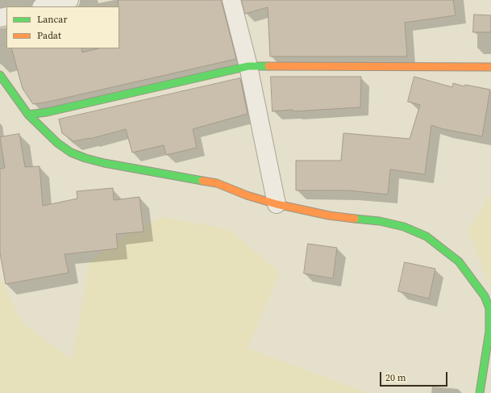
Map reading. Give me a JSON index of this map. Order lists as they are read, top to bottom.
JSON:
{
  "legend": ["Lancar", "Padat"],
  "scale_bar": "20 m"
}
